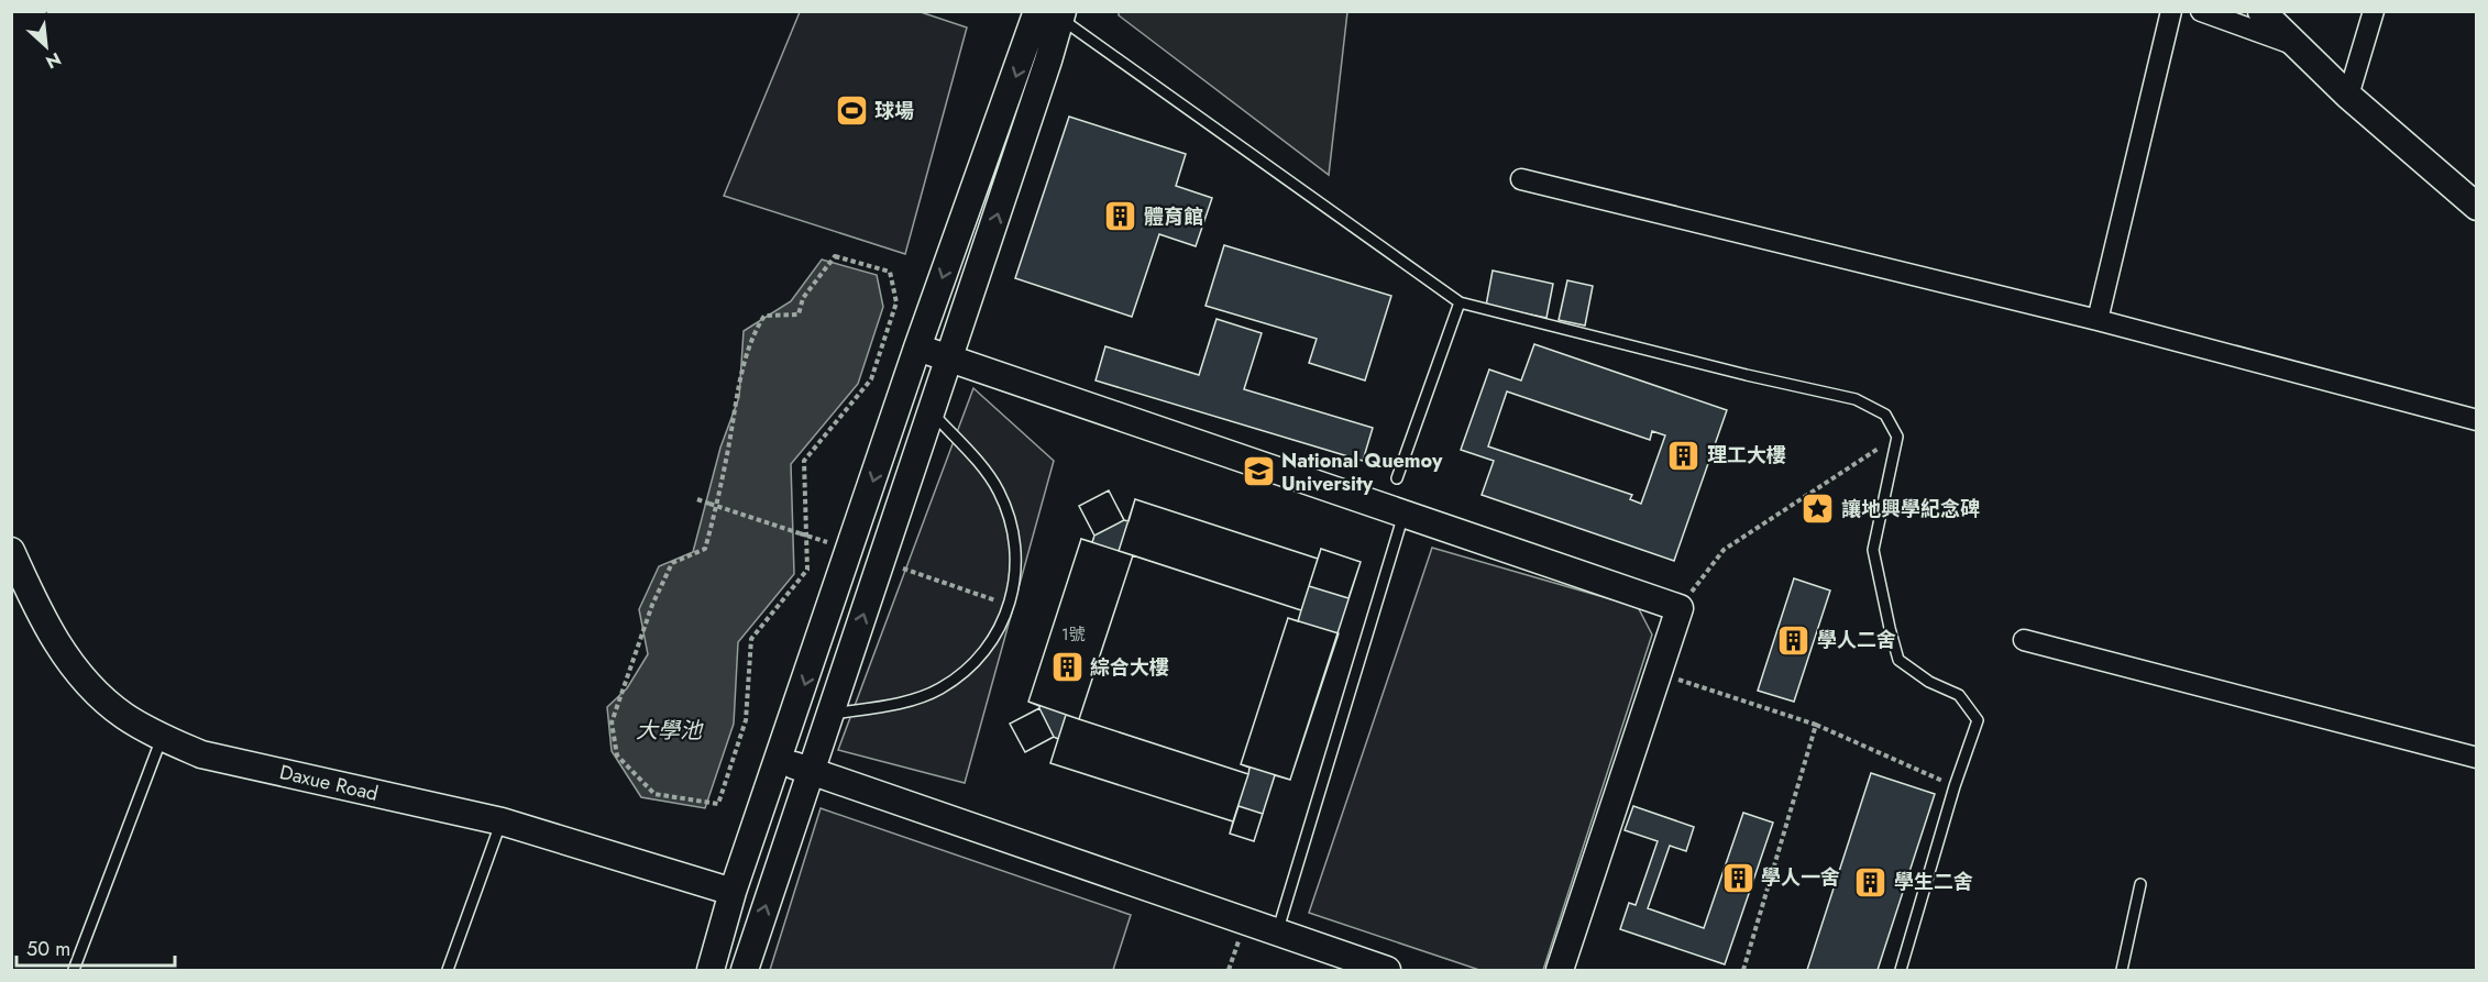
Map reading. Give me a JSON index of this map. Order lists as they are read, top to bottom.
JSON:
{
  "streets": {
    "street": ["Daxue Road"]
  },
  "water": ["大學池"],
  "places": {
    "sports": ["球場"],
    "building": [
      "體育館",
      "理工大樓",
      "學人二舍",
      "綜合大樓",
      "學人一舍",
      "學生二舍"
    ],
    "school or university": ["National Quemoy University"],
    "place": ["讓地興學紀念碑"]
  },
  "house_numbers": ["1號"],
  "scale_bar": "50 m",
  "north": "bottom right"
}
